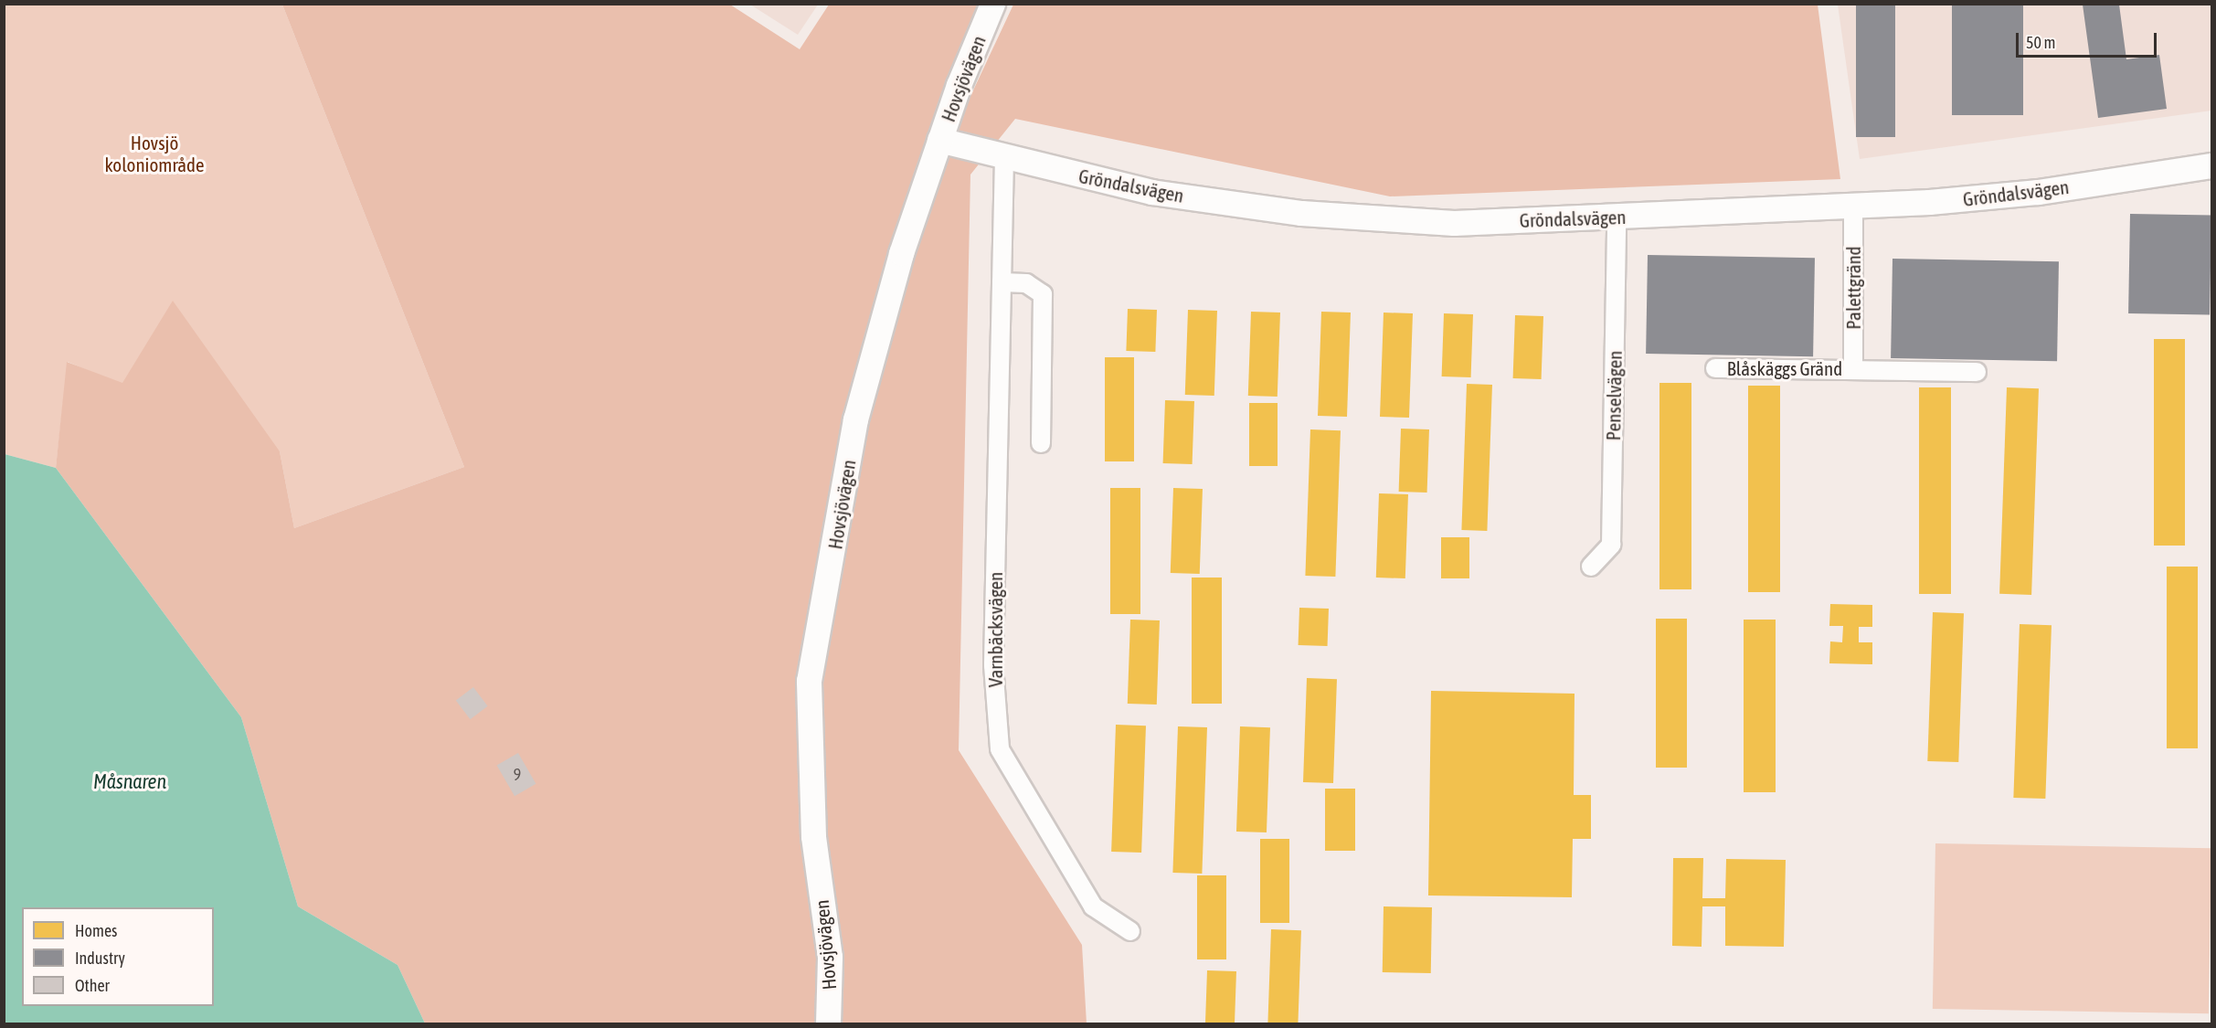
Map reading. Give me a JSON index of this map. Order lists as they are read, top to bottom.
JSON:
{
  "streets": {
    "street": [
      "Hovsjövägen",
      "Gröndalsvägen",
      "Palettgränd",
      "Blåskäggs Gränd",
      "Penselvägen",
      "Varnbäcksvägen"
    ]
  },
  "crossings": [
    ["Hovsjövägen", "Gröndalsvägen"],
    ["Gröndalsvägen", "Palettgränd"],
    ["Gröndalsvägen", "Penselvägen"],
    ["Gröndalsvägen", "Varnbäcksvägen"],
    ["Palettgränd", "Blåskäggs Gränd"]
  ],
  "water": ["Måsnaren"],
  "parks": ["Hovsjö koloniområde"],
  "house_numbers": ["9"],
  "legend": ["Homes", "Industry", "Other"],
  "scale_bar": "50 m"
}
